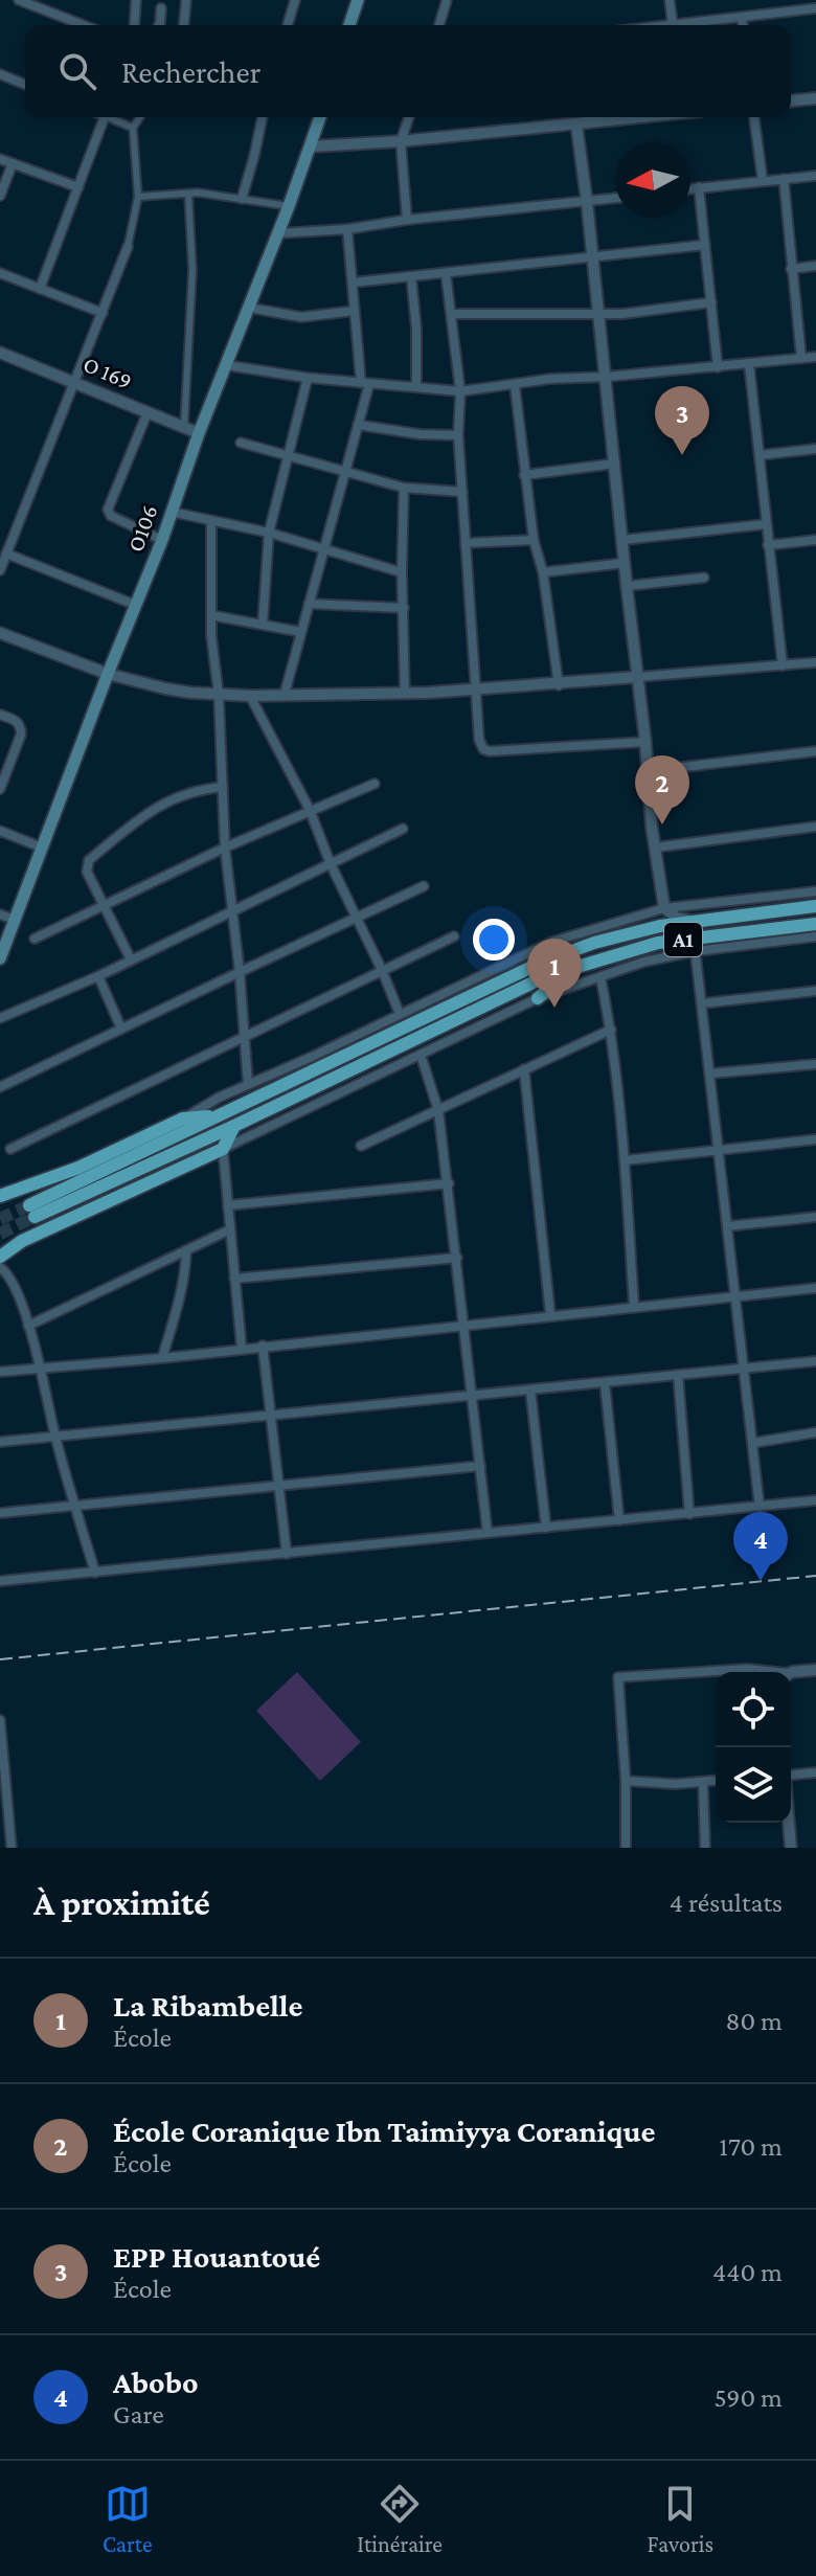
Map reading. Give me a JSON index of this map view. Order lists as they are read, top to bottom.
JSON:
{
  "streets": {
    "main road": ["O106", "A1"],
    "street": ["O 169"]
  },
  "crossings": [
    ["O 169", "O106"]
  ],
  "north": "left",
  "page": {
    "search": "Rechercher",
    "pins": [
      "3",
      "2",
      "1",
      "4"
    ],
    "heading": ["À proximité", "4 résultats"],
    "list": [
      {
        "mark": "1",
        "name": "La Ribambelle",
        "note": "École",
        "value": "80 m"
      },
      {
        "mark": "2",
        "name": "École Coranique Ibn Taimiyya Coranique",
        "note": "École",
        "value": "170 m"
      },
      {
        "mark": "3",
        "name": "EPP Houantoué",
        "note": "École",
        "value": "440 m"
      },
      {
        "mark": "4",
        "name": "Abobo",
        "note": "Gare",
        "value": "590 m"
      }
    ],
    "nav": ["Carte", "Itinéraire", "Favoris"]
  }
}
